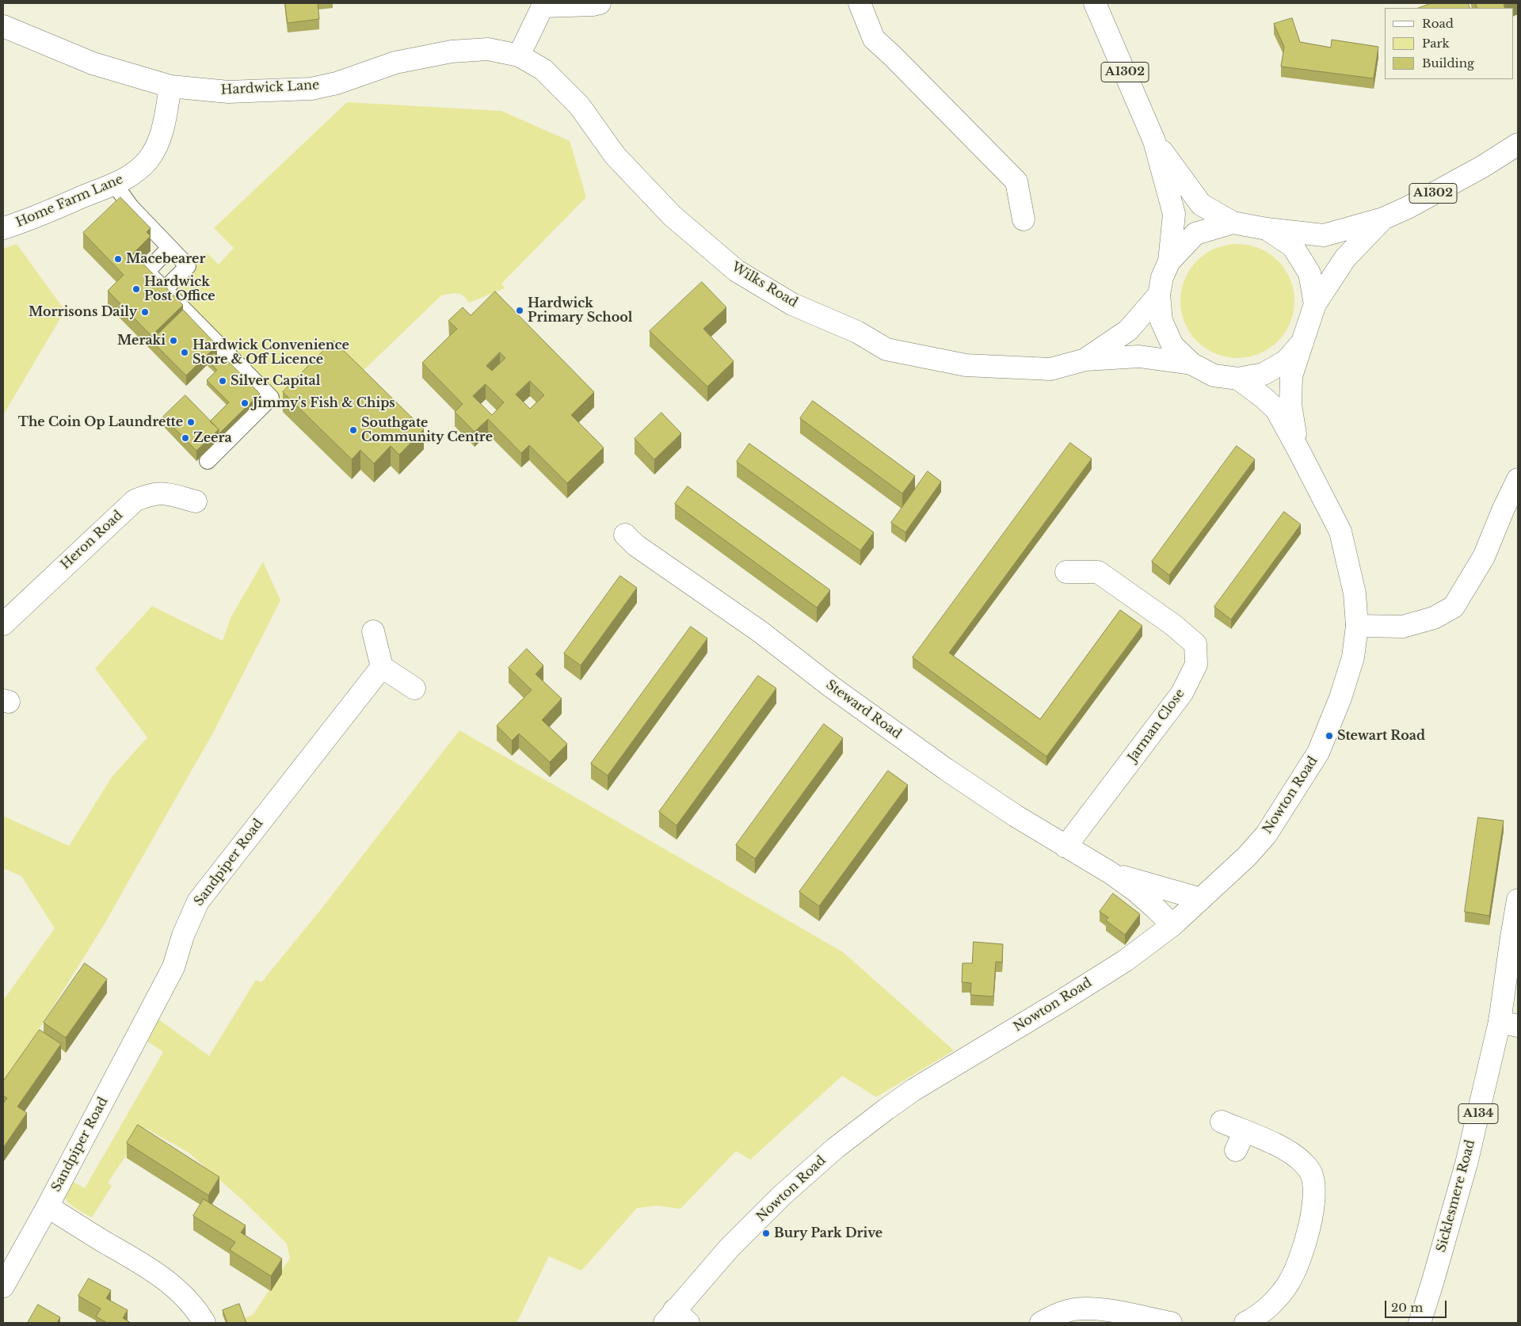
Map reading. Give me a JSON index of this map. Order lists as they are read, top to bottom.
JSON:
{
  "streets": {
    "main road": [
      "A1302",
      "Hardwick Lane",
      "Home Farm Lane",
      "Wilks Road",
      "Heron Road",
      "Steward Road",
      "Jarman Close",
      "Nowton Road",
      "Sandpiper Road",
      "A134",
      "Sicklesmere Road"
    ]
  },
  "crossings": [
    ["A1302", "Nowton Road"],
    ["Hardwick Lane", "Home Farm Lane"],
    ["Hardwick Lane", "Wilks Road"],
    ["Steward Road", "Jarman Close"],
    ["Steward Road", "Nowton Road"]
  ],
  "places": [
    "Macebearer",
    "Hardwick Post Office",
    "Hardwick Primary School",
    "Morrisons Daily",
    "Meraki",
    "Hardwick Convenience Store & Off Licence",
    "Silver Capital",
    "Jimmy's Fish & Chips",
    "The Coin Op Laundrette",
    "Southgate Community Centre",
    "Zeera",
    "Stewart Road",
    "Bury Park Drive"
  ],
  "legend": ["Road", "Park", "Building"],
  "scale_bar": "20 m"
}
